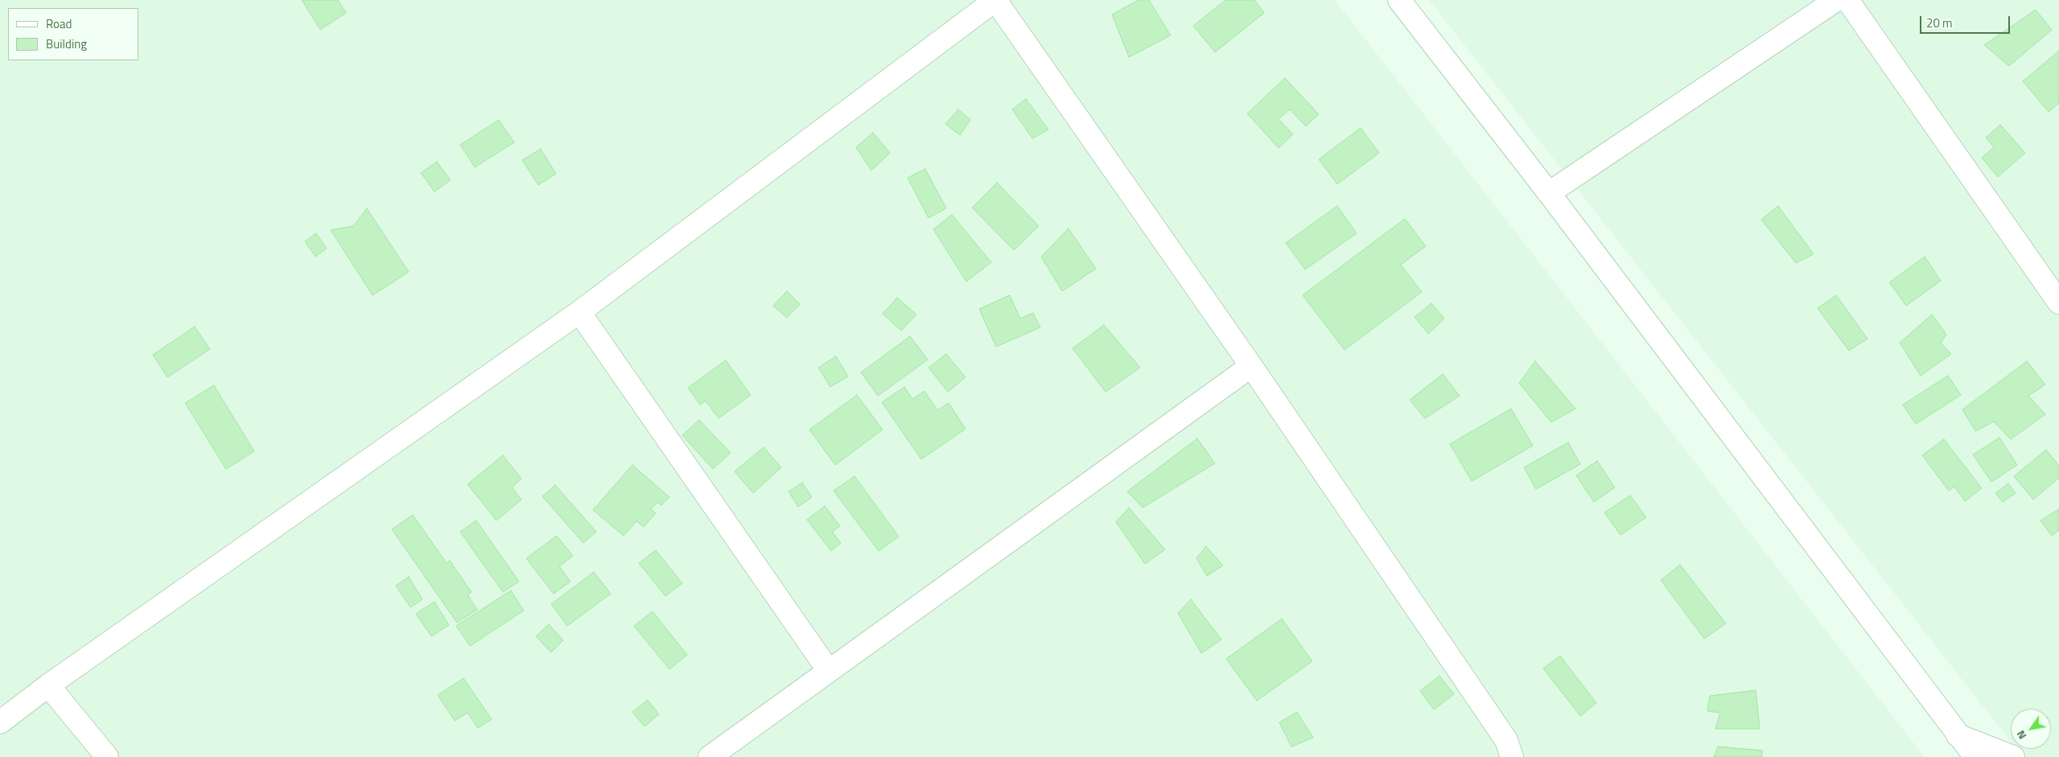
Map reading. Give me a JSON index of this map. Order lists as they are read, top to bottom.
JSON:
{
  "legend": ["Road", "Building"],
  "scale_bar": "20 m",
  "north": "bottom left"
}
